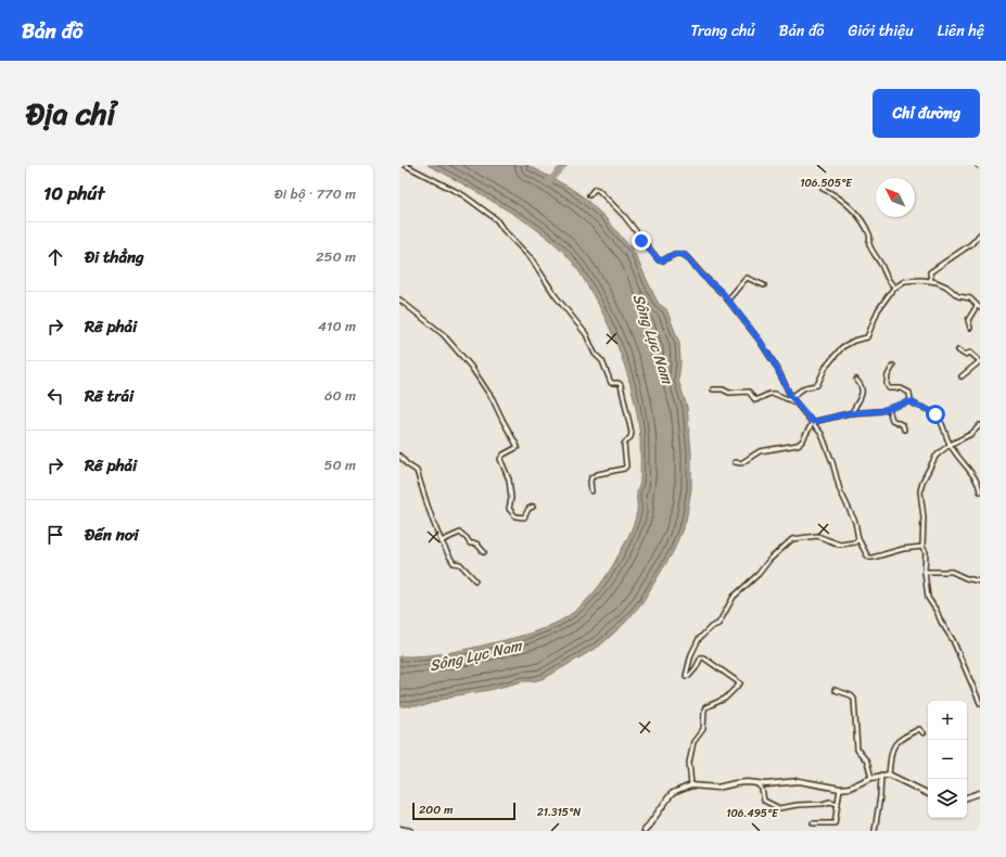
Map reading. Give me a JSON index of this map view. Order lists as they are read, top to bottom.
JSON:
{
  "water": ["Sông Lục Nam"],
  "scale_bar": "200 m",
  "north": "top left",
  "page": {
    "header": "Bản đồ",
    "nav": [
      "Trang chủ",
      "Bản đồ",
      "Giới thiệu",
      "Liên hệ"
    ],
    "title": "Địa chỉ",
    "buttons": "Chỉ đường",
    "heading": ["10 phút", "Đi bộ · 770 m"],
    "list": [
      ["Đi thẳng", "250 m"],
      ["Rẽ phải", "410 m"],
      ["Rẽ trái", "60 m"],
      ["Rẽ phải", "50 m"],
      "Đến nơi"
    ],
    "map_buttons": ["+", "−"],
    "scale": "200 m"
  },
  "coordinates": ["106.505°E", "21.315°N", "106.495°E"]
}
